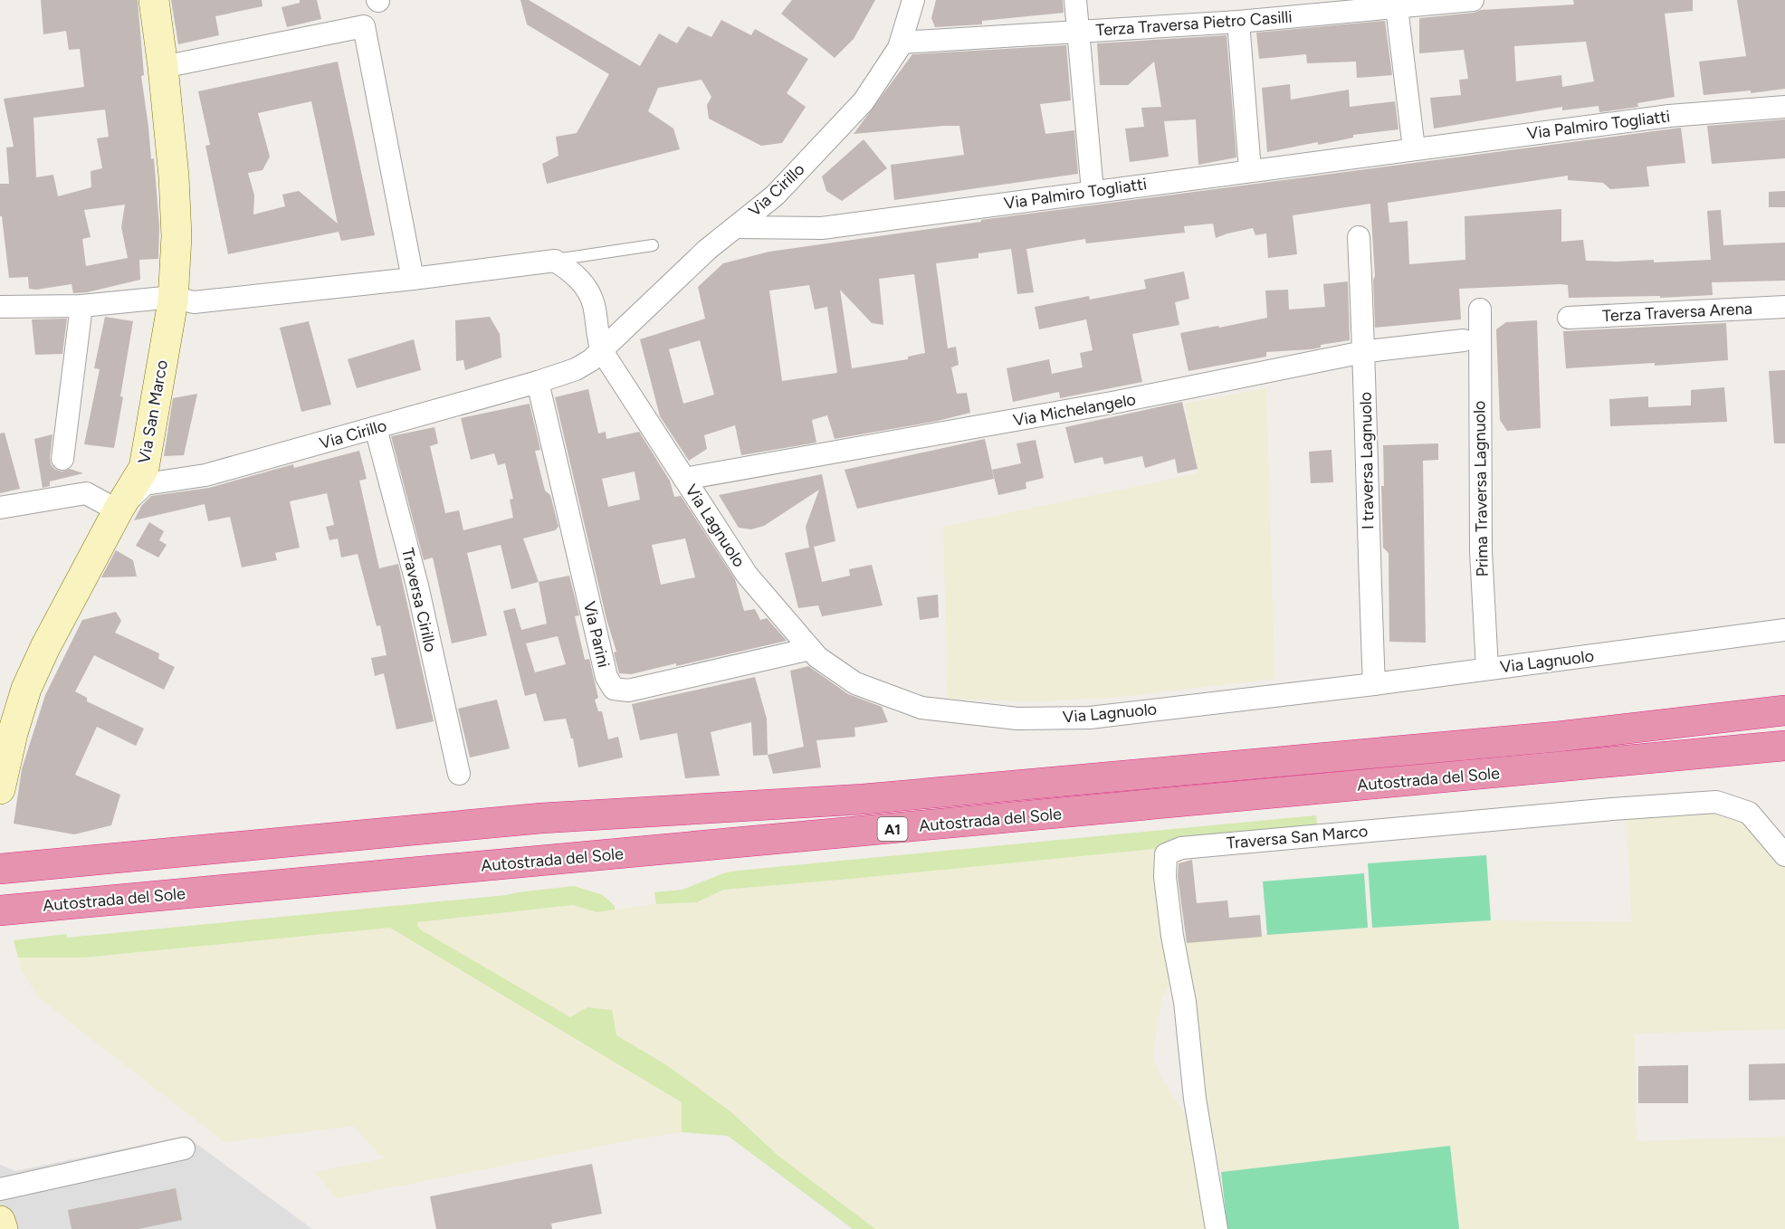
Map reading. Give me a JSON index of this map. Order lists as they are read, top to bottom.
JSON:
{
  "streets": {
    "highway": ["Autostrada del Sole", "A1"],
    "main road": ["Via San Marco"],
    "street": [
      "Terza Traversa Pietro Casilli",
      "Via Palmiro Togliatti",
      "Via Cirillo",
      "Terza Traversa Arena",
      "Via Michelangelo",
      "I traversa Lagnuolo",
      "Prima Traversa Lagnuolo",
      "Via Lagnuolo",
      "Traversa Cirillo",
      "Via Parini",
      "Traversa San Marco"
    ]
  },
  "crossings": [
    ["Terza Traversa Pietro Casilli", "Via Palmiro Togliatti"],
    ["Terza Traversa Pietro Casilli", "Via Cirillo"],
    ["Via Palmiro Togliatti", "Via Cirillo"],
    ["Via Cirillo", "Via San Marco"],
    ["Via Cirillo", "Via Lagnuolo"],
    ["Via Cirillo", "Traversa Cirillo"],
    ["Via Cirillo", "Via Parini"],
    ["Via Michelangelo", "I traversa Lagnuolo"],
    ["Via Michelangelo", "Via Lagnuolo"],
    ["I traversa Lagnuolo", "Via Lagnuolo"],
    ["Prima Traversa Lagnuolo", "Via Lagnuolo"],
    ["Via Lagnuolo", "Via Parini"]
  ]
}
